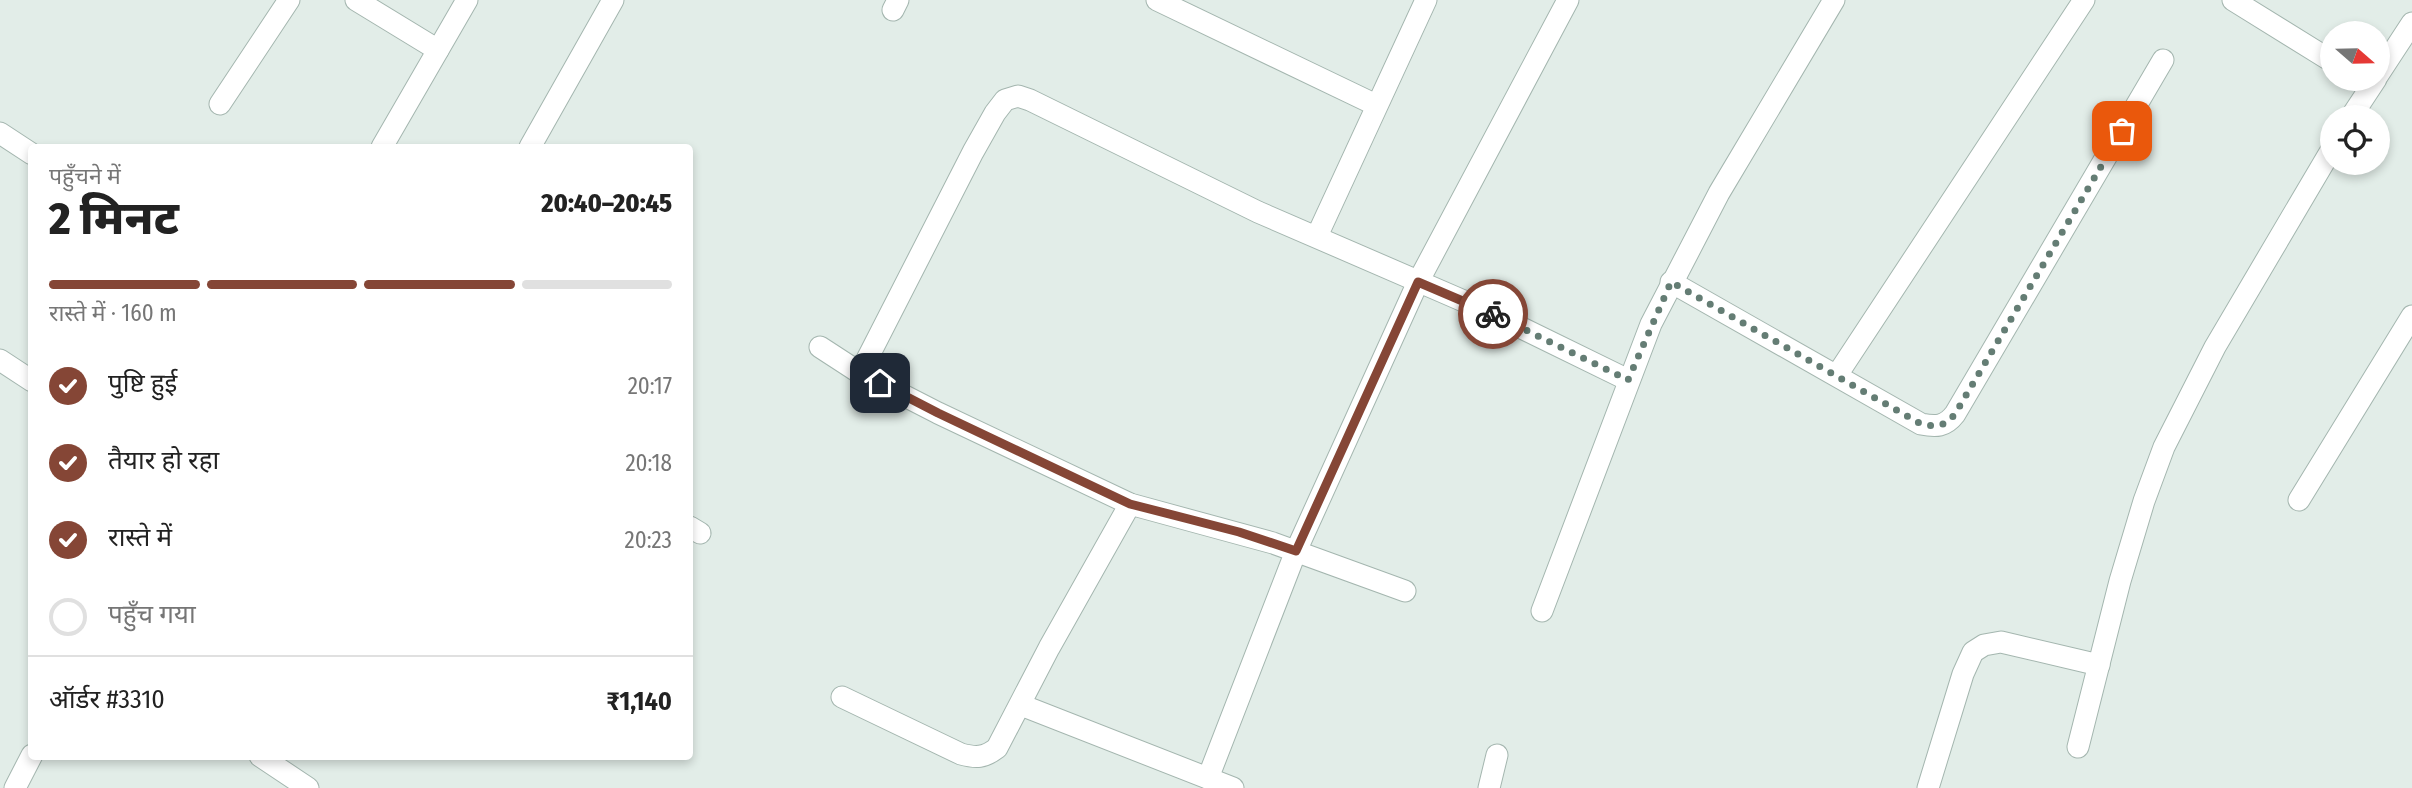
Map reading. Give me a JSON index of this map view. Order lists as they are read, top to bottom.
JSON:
{
  "north": "right",
  "page": {
    "heading": ["2 मिनट", "पहुँचने में", "20:40–20:45"],
    "panel": ["ऑर्डर #3310", "₹1,140"],
    "bar": "रास्ते में · 160 m",
    "list": [
      ["पुष्टि हुई", "20:17"],
      ["तैयार हो रहा", "20:18"],
      ["रास्ते में", "20:23"],
      "पहुँच गया"
    ]
  }
}
